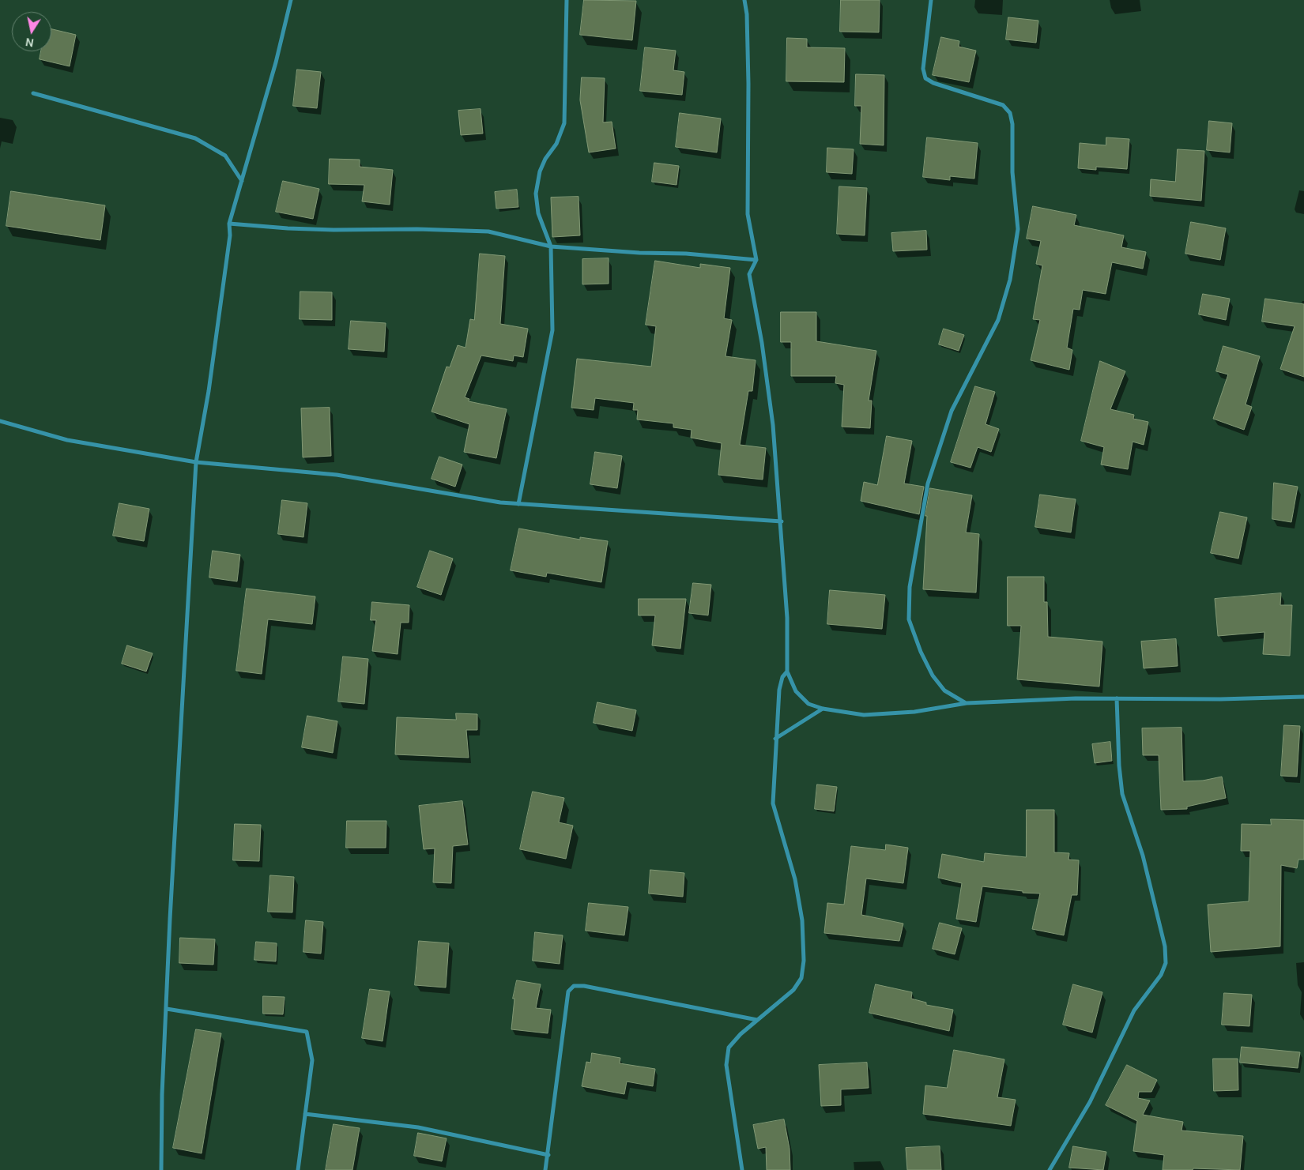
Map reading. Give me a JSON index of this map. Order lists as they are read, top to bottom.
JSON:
{
  "north": "bottom"
}
